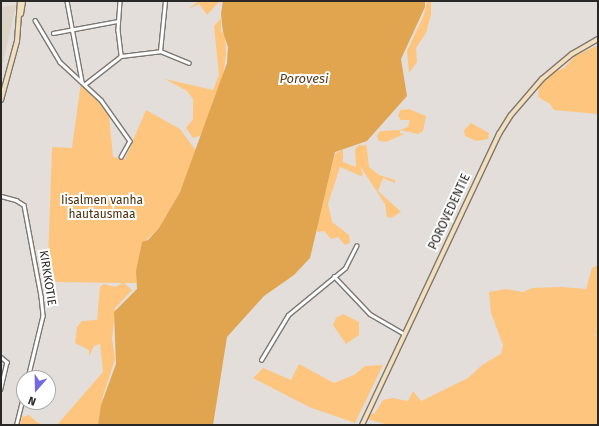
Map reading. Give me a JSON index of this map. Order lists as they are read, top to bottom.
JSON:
{
  "streets": {
    "street": ["POROVEDENTIE", "KIRKKOTIE"]
  },
  "water": ["Porovesi"],
  "parks": ["Iisalmen vanha hautausmaa"],
  "north": "bottom"
}
